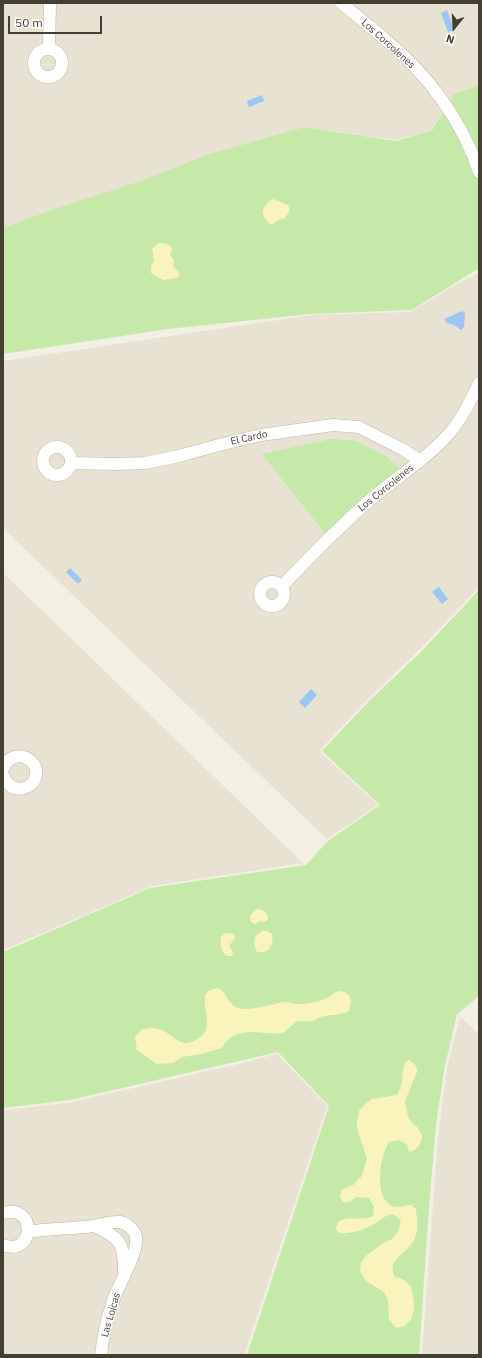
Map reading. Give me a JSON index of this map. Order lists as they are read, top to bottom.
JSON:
{
  "streets": {
    "street": ["Los Corcolenes", "El Cardo", "Las Loicas"]
  },
  "crossings": [
    ["Los Corcolenes", "El Cardo"]
  ],
  "scale_bar": "50 m",
  "north": "bottom"
}
